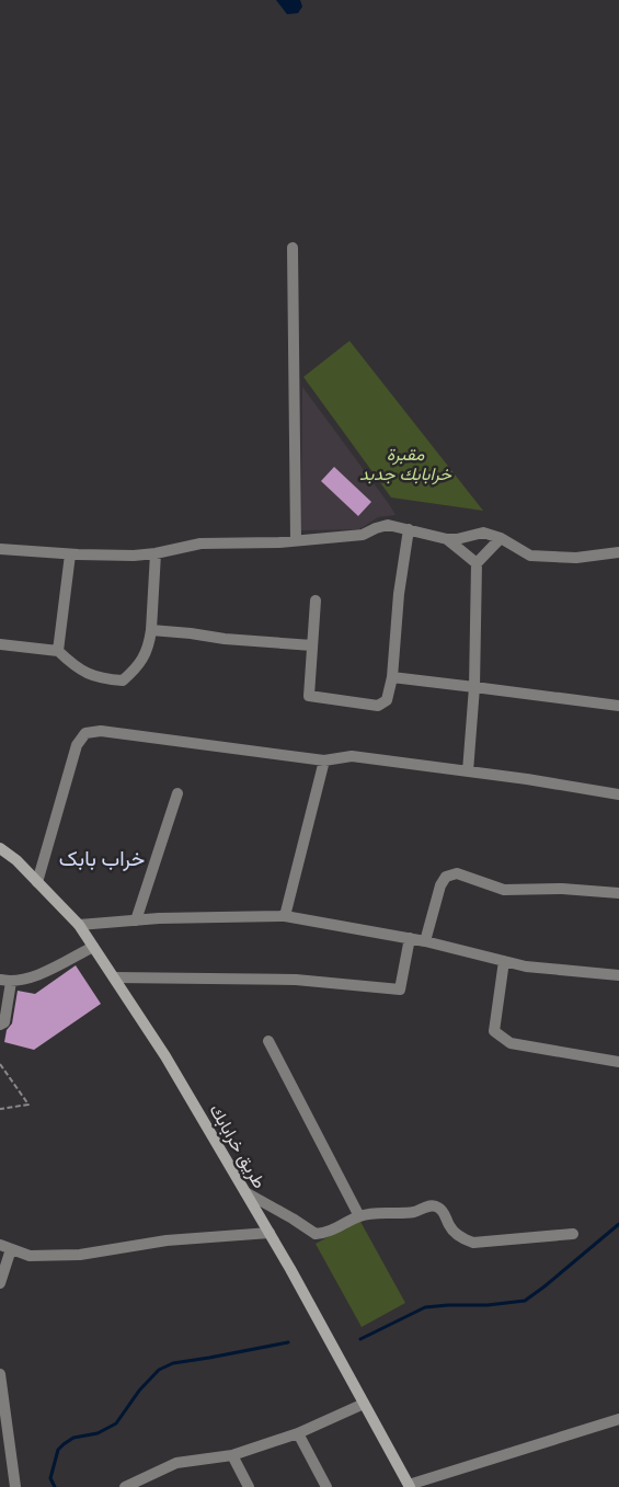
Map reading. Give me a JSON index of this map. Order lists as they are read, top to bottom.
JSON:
{
  "streets": {
    "main road": ["طريق خرابابك"]
  },
  "districts": ["خراب بابک"],
  "parks": ["مقبرة خرابابك جدبد"]
}
